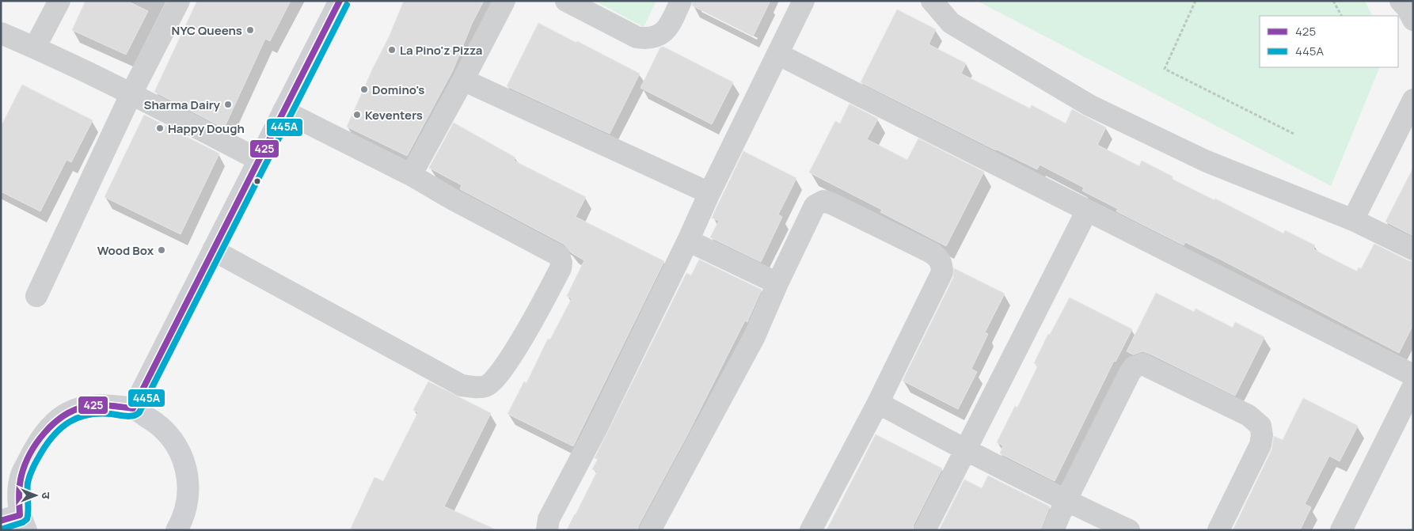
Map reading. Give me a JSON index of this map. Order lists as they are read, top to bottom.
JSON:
{
  "places": [
    "NYC Queens",
    "La Pino'z Pizza",
    "Domino's",
    "Sharma Dairy",
    "Keventers",
    "Happy Dough",
    "Wood Box"
  ],
  "lines": ["transit line 425", "transit line 445A"],
  "legend": ["425", "445A"],
  "north": "right"
}
